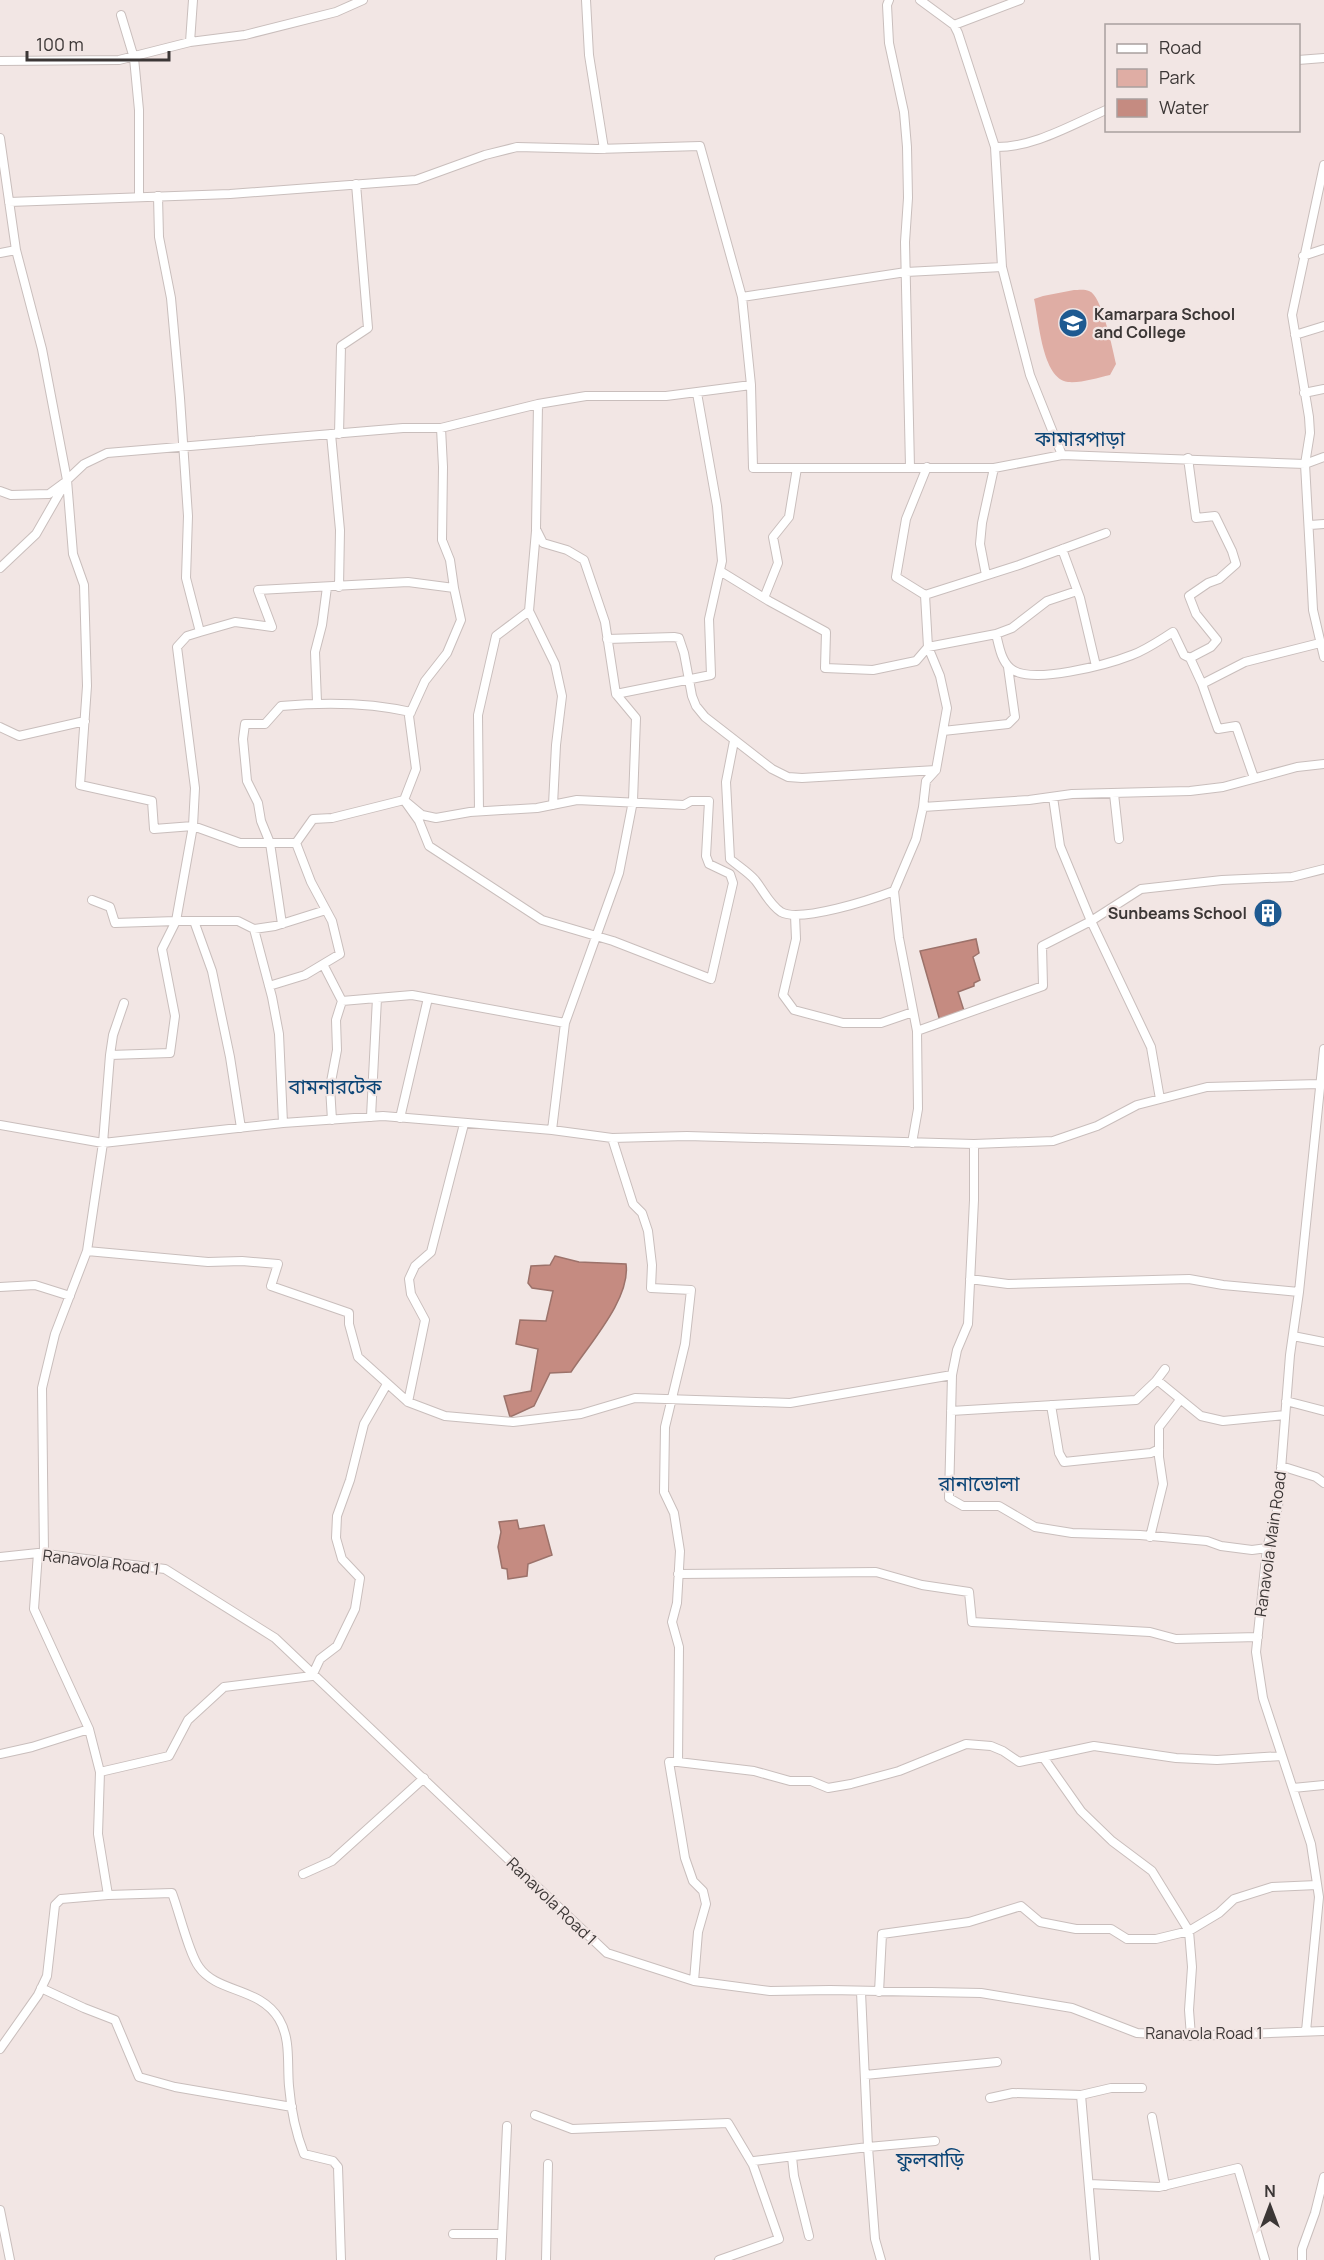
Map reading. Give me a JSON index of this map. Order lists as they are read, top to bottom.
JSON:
{
  "streets": {
    "street": ["Ranavola Main Road", "Ranavola Road 1"]
  },
  "crossings": [
    ["Ranavola Main Road", "Ranavola Road 1"]
  ],
  "districts": [
    "কামারপাড়া",
    "বামনারটেক",
    "রানাভোলা",
    "ফুলবাড়ি"
  ],
  "places": {
    "school or university": ["Kamarpara School and College"],
    "building": ["Sunbeams School"]
  },
  "legend": ["Road", "Park", "Water"],
  "scale_bar": "100 m",
  "north": "top"
}
